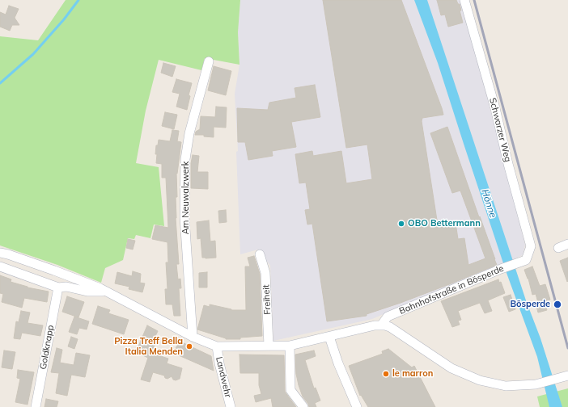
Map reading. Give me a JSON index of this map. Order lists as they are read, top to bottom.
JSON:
{
  "streets": {
    "street": [
      "Schwarzer Weg",
      "Am Neuwalzwerk",
      "Bahnhofstraße in Bösperde",
      "Freiheit",
      "Goldknapp",
      "Landwehr"
    ]
  },
  "crossings": [
    ["Schwarzer Weg", "Bahnhofstraße in Bösperde"]
  ],
  "water": ["Hönne"],
  "places": [
    "OBO Bettermann",
    "Bösperde",
    "Pizza Treff Bella Italia Menden",
    "le marron"
  ]
}
